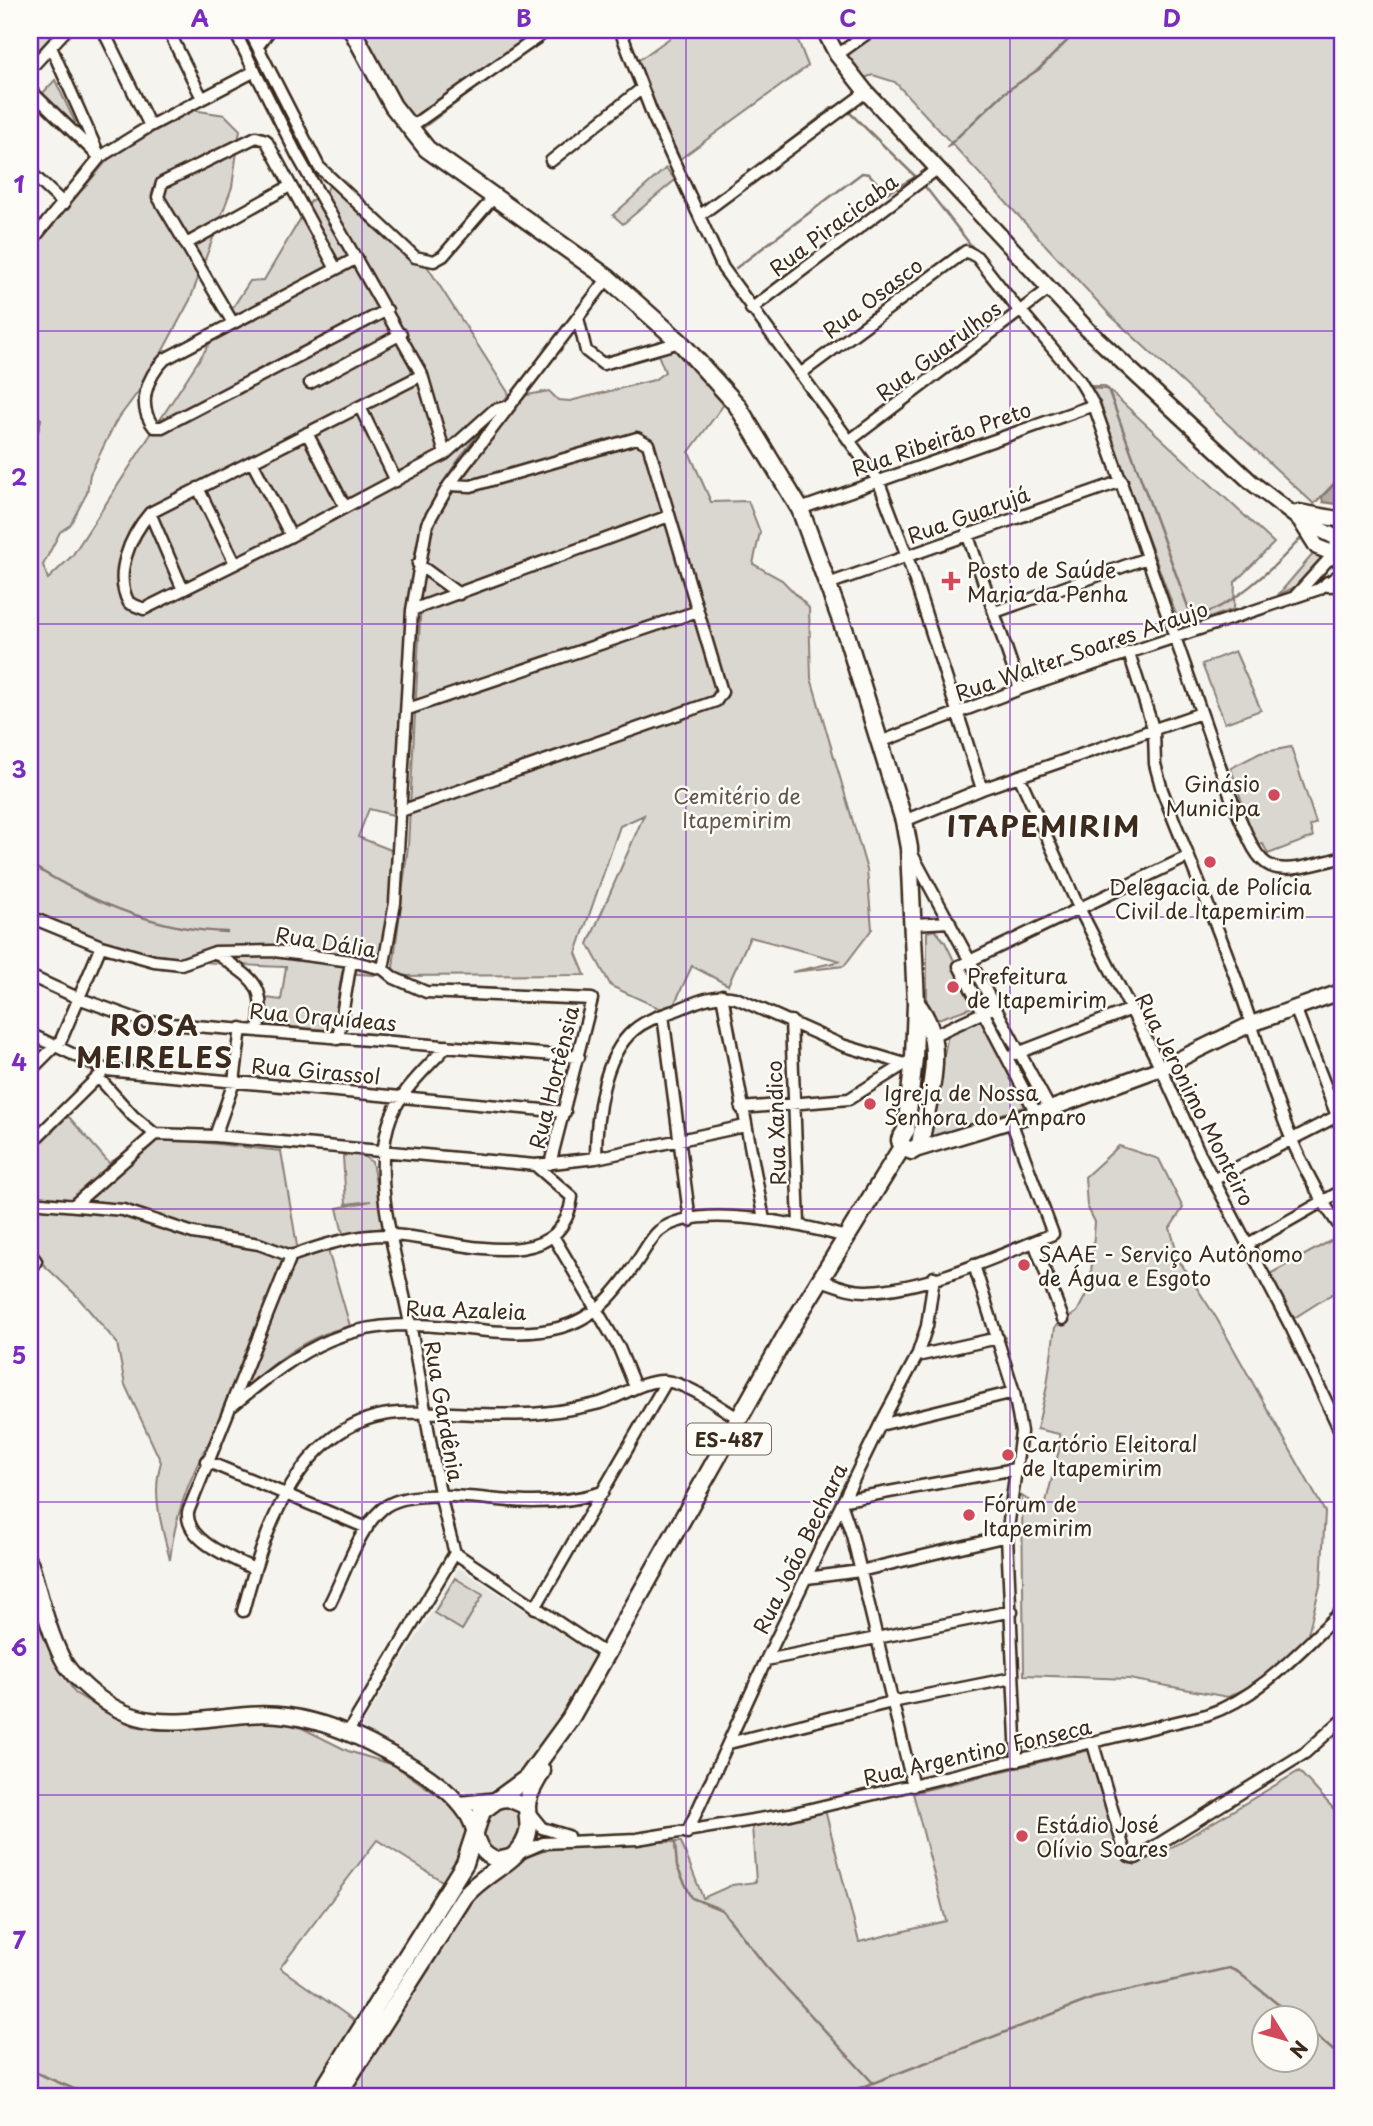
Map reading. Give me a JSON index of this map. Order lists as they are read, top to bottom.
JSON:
{
  "streets": {
    "main road": ["ES-487"],
    "street": [
      "Rua Piracicaba",
      "Rua Osasco",
      "Rua Guarulhos",
      "Rua Ribeirão Preto",
      "Rua Guarujá",
      "Rua Walter Soares Araujo",
      "Rua Dália",
      "Rua Orquídeas",
      "Rua Girassol",
      "Rua Hortênsia",
      "Rua Jeronimo Monteiro",
      "Rua Xandico",
      "Rua Azaleia",
      "Rua Gardênia",
      "Rua João Bechara",
      "Rua Argentino Fonseca"
    ]
  },
  "crossings": [
    ["Rua Osasco", "Rua Guarulhos"],
    ["Rua Dália", "Rua Hortênsia"],
    ["Rua Orquídeas", "Rua Hortênsia"],
    ["Rua Orquídeas", "Rua Gardênia"],
    ["Rua Girassol", "Rua Hortênsia"],
    ["Rua Girassol", "Rua Gardênia"],
    ["Rua Xandico", "Rua Azaleia"],
    ["Rua Azaleia", "Rua Gardênia"],
    ["Rua Azaleia", "ES-487"],
    ["Rua João Bechara", "Rua Argentino Fonseca"]
  ],
  "districts": ["ITAPEMIRIM", "ROSA MEIRELES"],
  "parks": ["Cemitério de Itapemirim"],
  "places": {
    "health": ["Posto de Saúde Maria da Penha"],
    "other": [
      "Ginásio Municipa",
      "Delegacia de Polícia Civil de Itapemirim",
      "Prefeitura de Itapemirim",
      "Igreja de Nossa Senhora do Amparo",
      "SAAE - Serviço Autônomo de Água e Esgoto",
      "Cartório Eleitoral de Itapemirim",
      "Fórum de Itapemirim",
      "Estádio José Olívio Soares"
    ]
  },
  "north": "bottom right",
  "grid": {
    "columns": [
      "A",
      "B",
      "C",
      "D"
    ],
    "rows": [
      "1",
      "2",
      "3",
      "4",
      "5",
      "6",
      "7"
    ]
  }
}
